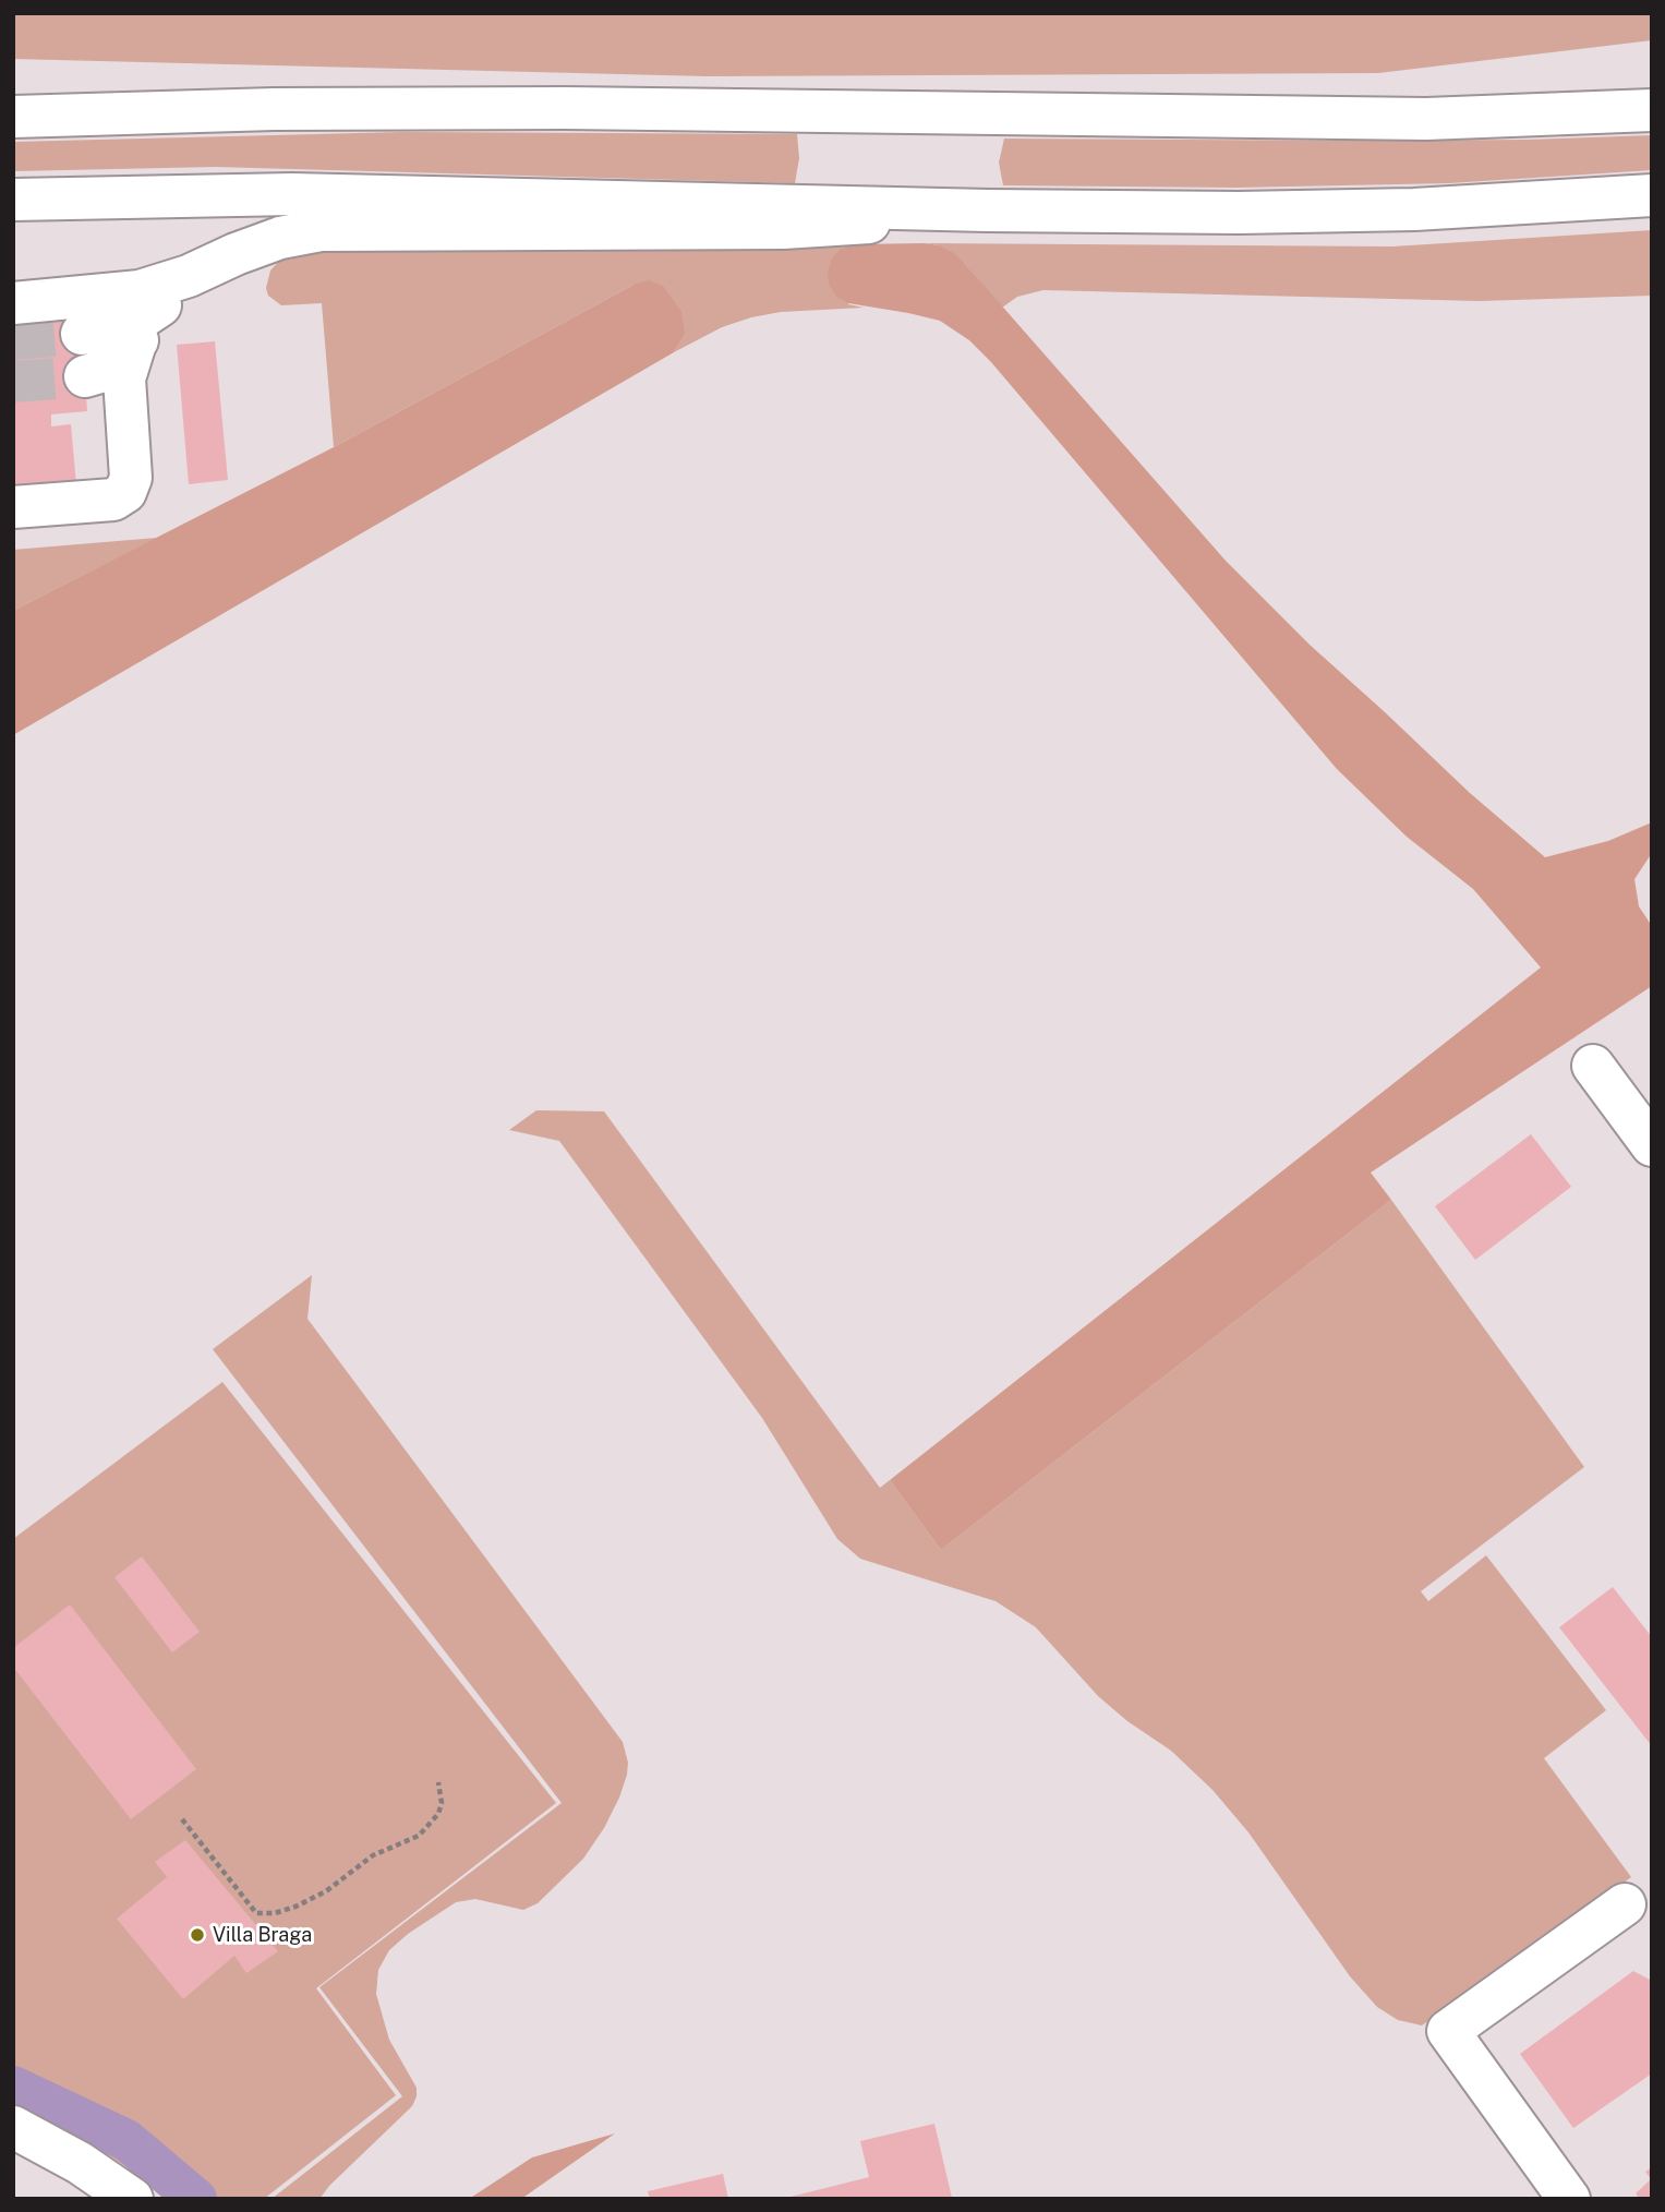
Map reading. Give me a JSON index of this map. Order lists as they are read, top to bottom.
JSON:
{
  "places": ["Villa Braga"]
}
